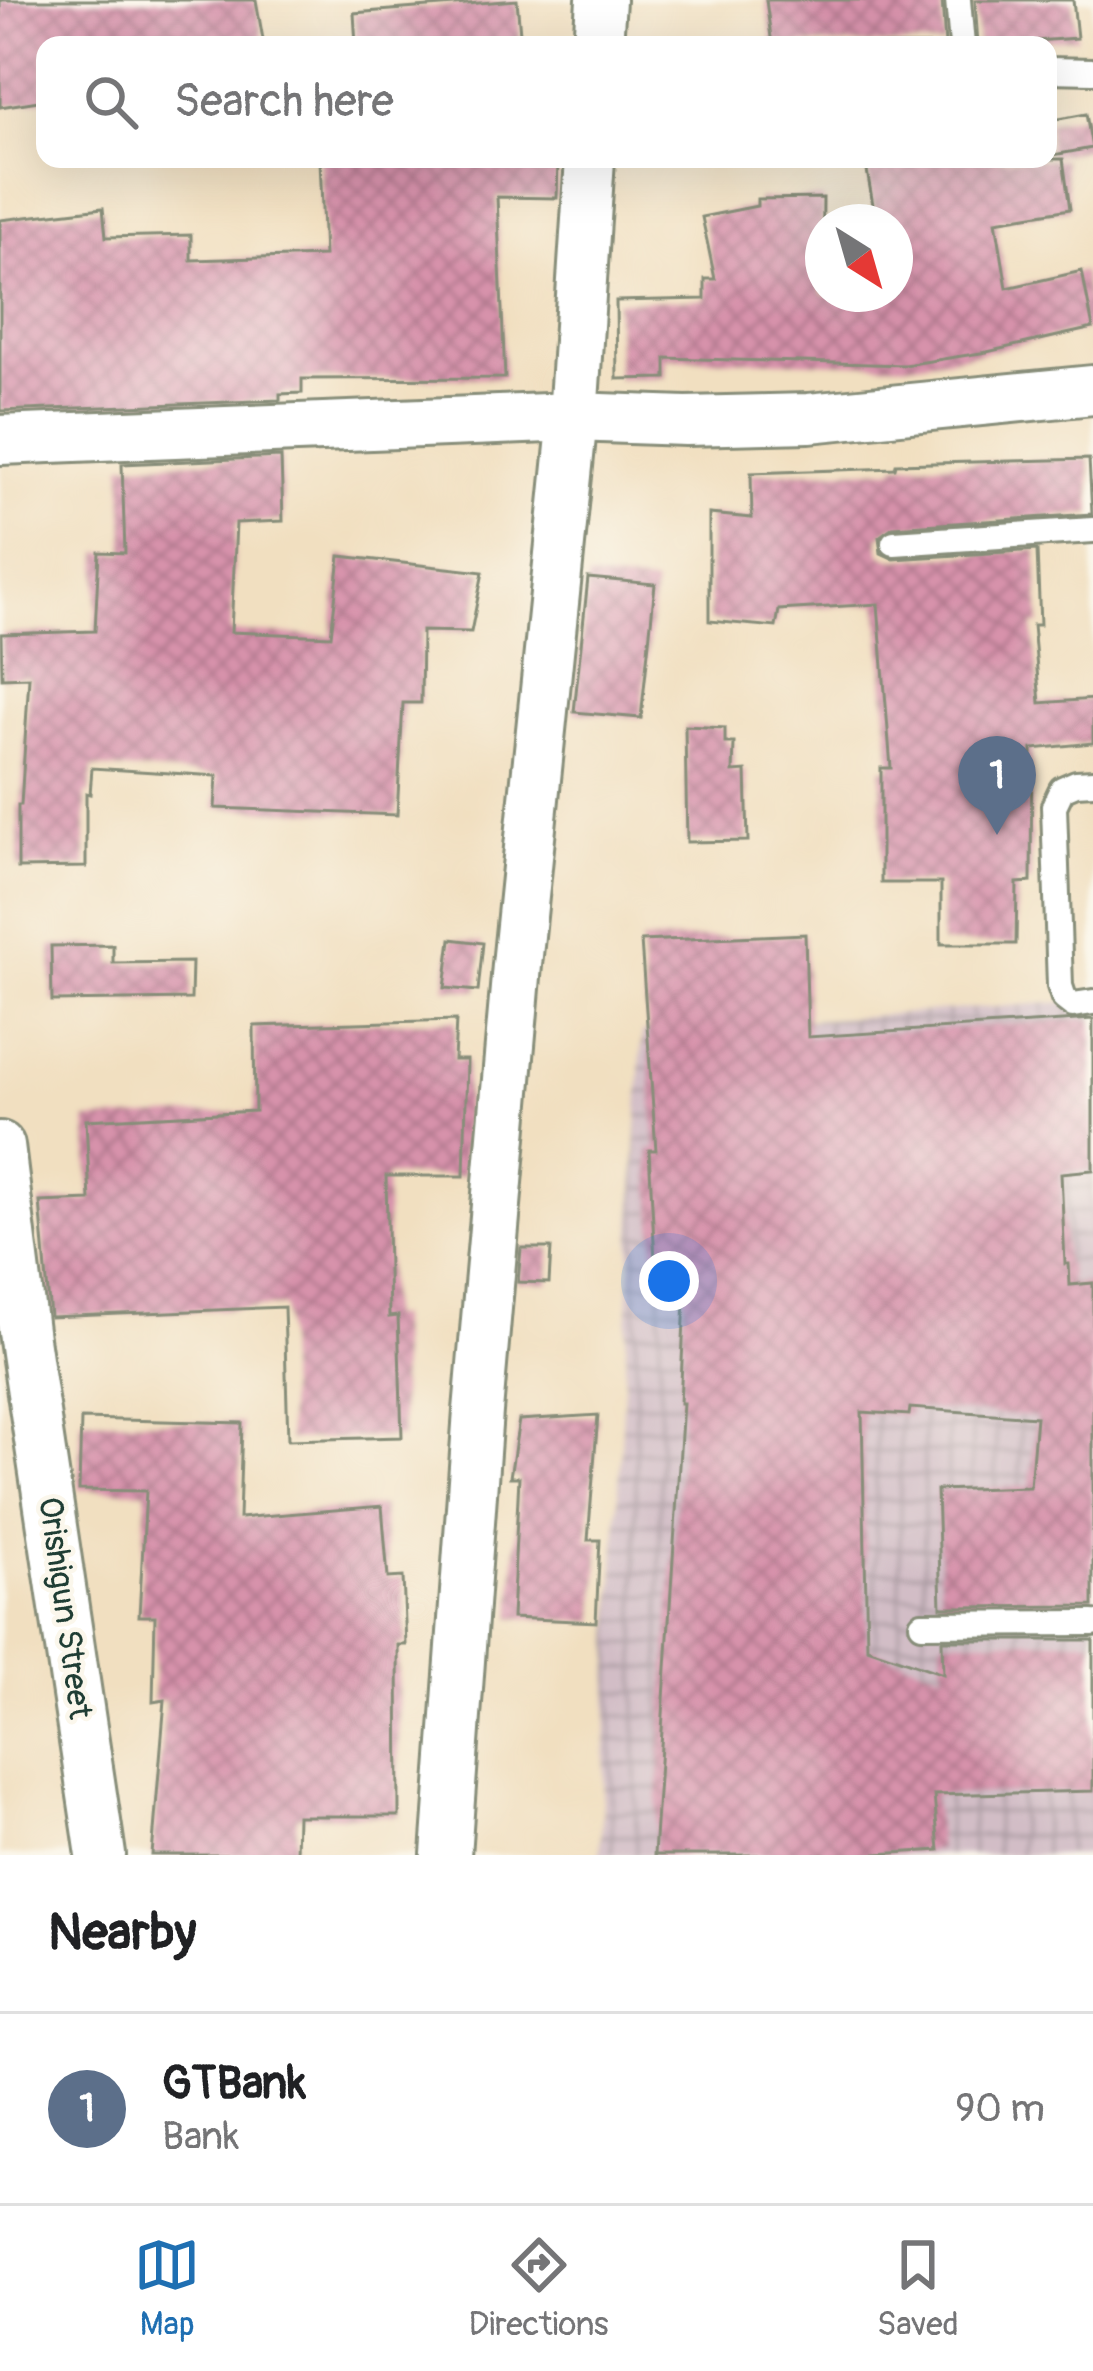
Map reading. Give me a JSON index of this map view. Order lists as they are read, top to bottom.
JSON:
{
  "streets": {
    "street": ["Orishigun Street"]
  },
  "north": "bottom right",
  "page": {
    "search": "Search here",
    "pins": "1",
    "heading": "Nearby",
    "list": [
      {
        "mark": "1",
        "name": "GTBank",
        "note": "Bank",
        "value": "90 m"
      }
    ],
    "nav": ["Map", "Directions", "Saved"]
  }
}
